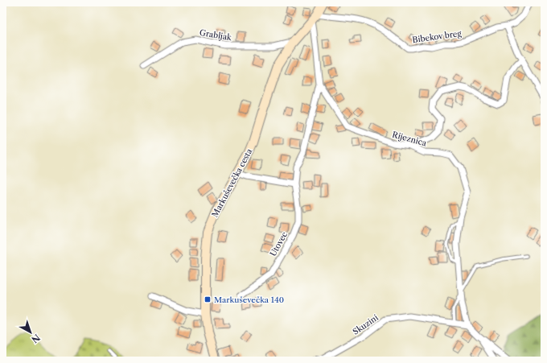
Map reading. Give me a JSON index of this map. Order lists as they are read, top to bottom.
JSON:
{
  "streets": {
    "main road": ["Markuševečka cesta"],
    "street": [
      "Grabljak",
      "Bibekov breg",
      "Rijeznica",
      "Utovec",
      "Skuzini"
    ]
  },
  "crossings": [
    ["Grabljak", "Markuševečka cesta"],
    ["Bibekov breg", "Rijeznica"],
    ["Bibekov breg", "Markuševečka cesta"],
    ["Rijeznica", "Markuševečka cesta"],
    ["Rijeznica", "Utovec"],
    ["Rijeznica", "Skuzini"]
  ],
  "places": {
    "transit": ["Markuševečka 140"]
  },
  "north": "bottom right"
}
